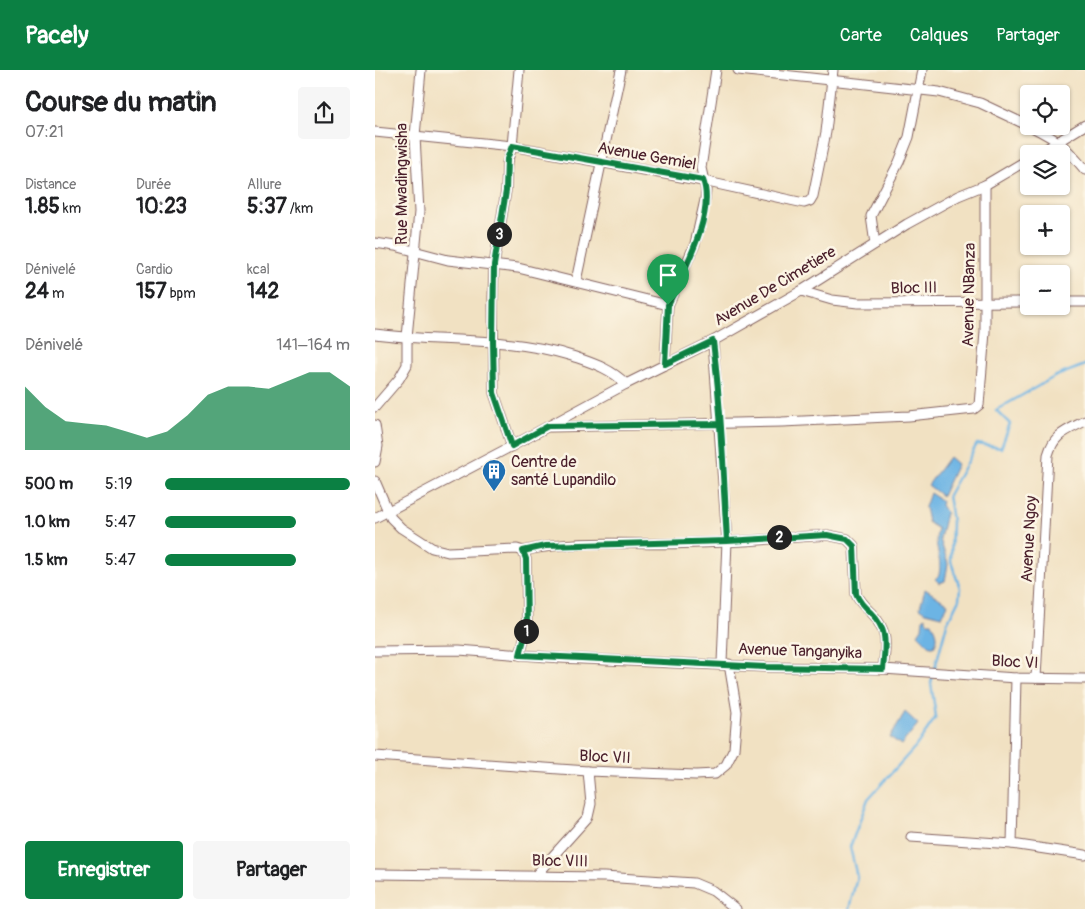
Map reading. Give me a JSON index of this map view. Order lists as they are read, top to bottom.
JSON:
{
  "streets": {
    "street": [
      "Avenue Gemiel",
      "Rue Mwadingwisha",
      "Avenue De Cimetiere",
      "Bloc III",
      "Avenue NBanza",
      "Avenue Ngoy",
      "Avenue Tanganyika",
      "Bloc VI",
      "Bloc VII",
      "Bloc VIII"
    ]
  },
  "crossings": [
    ["Avenue Gemiel", "Rue Mwadingwisha"],
    ["Avenue De Cimetiere", "Bloc III"],
    ["Avenue De Cimetiere", "Avenue NBanza"],
    ["Bloc III", "Avenue NBanza"],
    ["Avenue Ngoy", "Bloc VI"],
    ["Avenue Tanganyika", "Bloc VI"],
    ["Avenue Tanganyika", "Bloc VII"]
  ],
  "places": {
    "building": ["Centre de santé Lupandilo"]
  },
  "page": {
    "header": "Pacely",
    "nav": ["Carte", "Calques", "Partager"],
    "heading": ["Course du matin", "07:21"],
    "map_buttons": ["+", "−"],
    "stats": [
      ["Distance", "1.85 km"],
      ["Durée", "10:23"],
      ["Allure", "5:37 /km"],
      ["Dénivelé", "24 m"],
      ["Cardio", "157 bpm"],
      ["kcal", "142"]
    ],
    "pins": ["3", "2", "1"],
    "chart": ["Dénivelé", "141–164 m"],
    "list": [
      {
        "name": "500 m",
        "note": "5:19"
      },
      {
        "name": "1.0 km",
        "note": "5:47"
      },
      {
        "name": "1.5 km",
        "note": "5:47"
      }
    ],
    "buttons": ["Enregistrer", "Partager"]
  }
}
